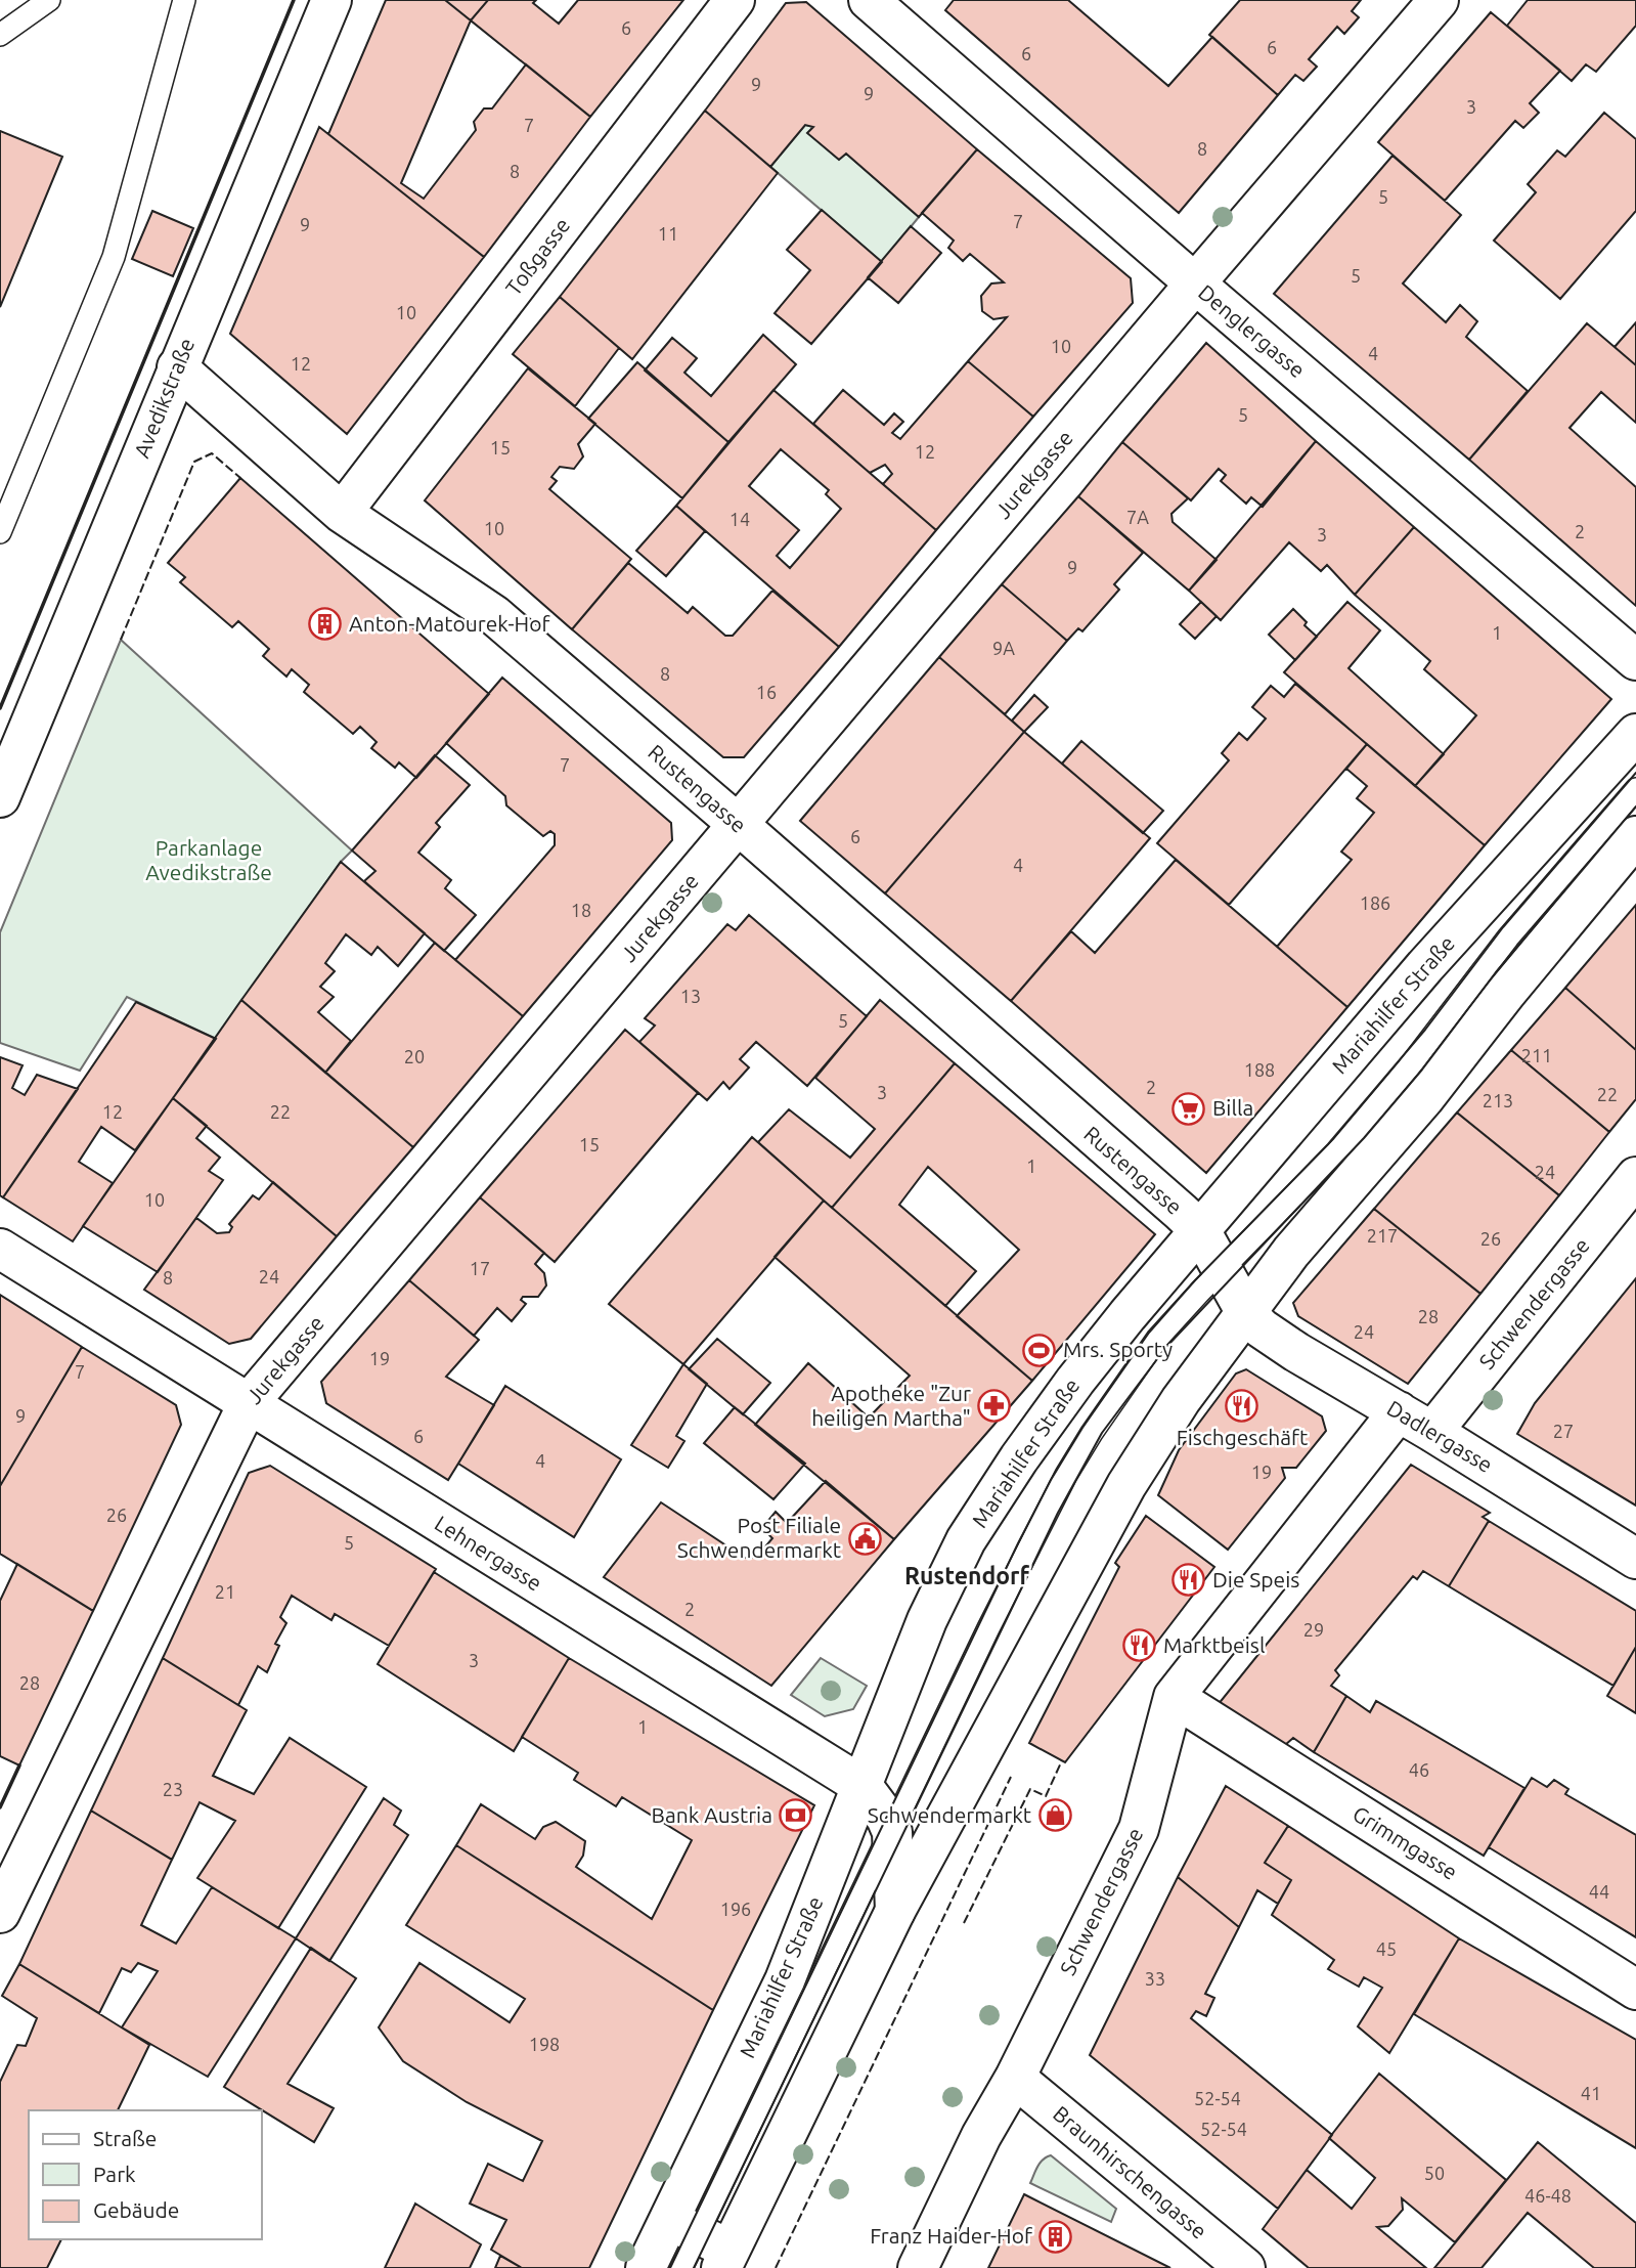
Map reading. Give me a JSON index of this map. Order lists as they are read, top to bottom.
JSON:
{
  "streets": {
    "street": [
      "Toßgasse",
      "Denglergasse",
      "Avedikstraße",
      "Jurekgasse",
      "Rustengasse",
      "Mariahilfer Straße",
      "Schwendergasse",
      "Dadlergasse",
      "Lehnergasse",
      "Grimmgasse",
      "Braunhirschengasse"
    ]
  },
  "crossings": [
    ["Toßgasse", "Rustengasse"],
    ["Denglergasse", "Jurekgasse"],
    ["Avedikstraße", "Rustengasse"],
    ["Jurekgasse", "Rustengasse"],
    ["Jurekgasse", "Lehnergasse"],
    ["Rustengasse", "Mariahilfer Straße"],
    ["Rustengasse", "Dadlergasse"],
    ["Mariahilfer Straße", "Dadlergasse"],
    ["Mariahilfer Straße", "Lehnergasse"],
    ["Schwendergasse", "Dadlergasse"],
    ["Schwendergasse", "Grimmgasse"],
    ["Schwendergasse", "Braunhirschengasse"]
  ],
  "districts": ["Rustendorf"],
  "parks": ["Parkanlage Avedikstraße"],
  "places": {
    "building": ["Anton-Matourek-Hof", "Franz Haider-Hof"],
    "supermarket": ["Billa"],
    "sports": ["Mrs. Sporty"],
    "restaurant": ["Fischgeschäft", "Die Speis", "Marktbeisl"],
    "pharmacy": ["Apotheke \"Zur heiligen Martha\""],
    "public building": ["Post Filiale Schwendermarkt"],
    "bank": ["Bank Austria"],
    "shop": ["Schwendermarkt"]
  },
  "house_numbers": [
    "6",
    "6",
    "6",
    "9",
    "9",
    "3",
    "7",
    "8",
    "8",
    "5",
    "7",
    "9",
    "11",
    "5",
    "10",
    "10",
    "4",
    "12",
    "5",
    "15",
    "12",
    "7A",
    "14",
    "10",
    "2",
    "3",
    "9",
    "1",
    "9A",
    "8",
    "16",
    "7",
    "6",
    "4",
    "186",
    "18",
    "13",
    "5",
    "211",
    "20",
    "188",
    "2",
    "3",
    "22",
    "213",
    "12",
    "22",
    "15",
    "1",
    "24",
    "10",
    "217",
    "26",
    "17",
    "24",
    "8",
    "28",
    "24",
    "19",
    "7",
    "9",
    "27",
    "6",
    "4",
    "19",
    "26",
    "5",
    "21",
    "2",
    "29",
    "3",
    "28",
    "1",
    "46",
    "23",
    "44",
    "196",
    "45",
    "33",
    "198",
    "41",
    "52-54",
    "52-54",
    "50",
    "46-48"
  ],
  "legend": ["Straße", "Park", "Gebäude"]
}
